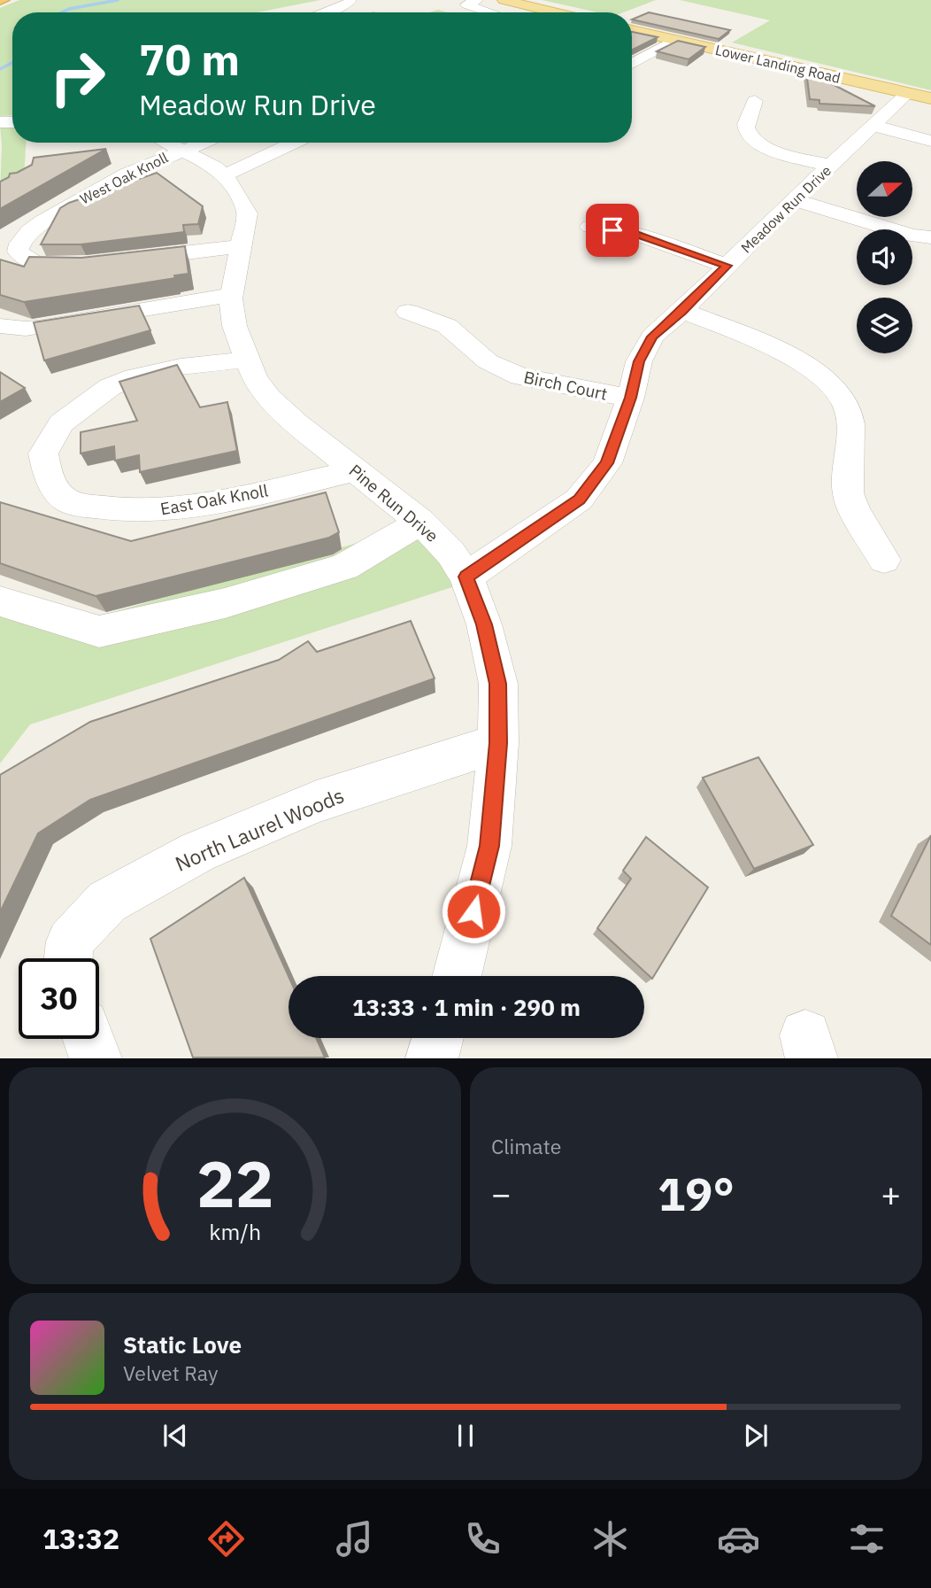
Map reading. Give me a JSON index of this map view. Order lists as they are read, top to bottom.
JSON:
{
  "streets": {
    "main road": ["Lower Landing Road"],
    "street": [
      "West Oak Knoll",
      "Meadow Run Drive",
      "Birch Court",
      "East Oak Knoll",
      "Pine Run Drive",
      "North Laurel Woods"
    ]
  },
  "crossings": [
    ["Lower Landing Road", "Meadow Run Drive"],
    ["West Oak Knoll", "Pine Run Drive"],
    ["Meadow Run Drive", "Birch Court"],
    ["Meadow Run Drive", "Pine Run Drive"],
    ["East Oak Knoll", "Pine Run Drive"],
    ["Pine Run Drive", "North Laurel Woods"]
  ],
  "north": "right",
  "page": {
    "turn": ["70 m", "Meadow Run Drive"],
    "limit": "30",
    "trip": "13:33 · 1 min · 290 m",
    "tile": "Climate",
    "heat": ["−", "19°", "+"],
    "song": ["Static Love", "Velvet Ray"],
    "tabs": "13:32",
    "gauge": ["22", "km/h"]
  }
}
